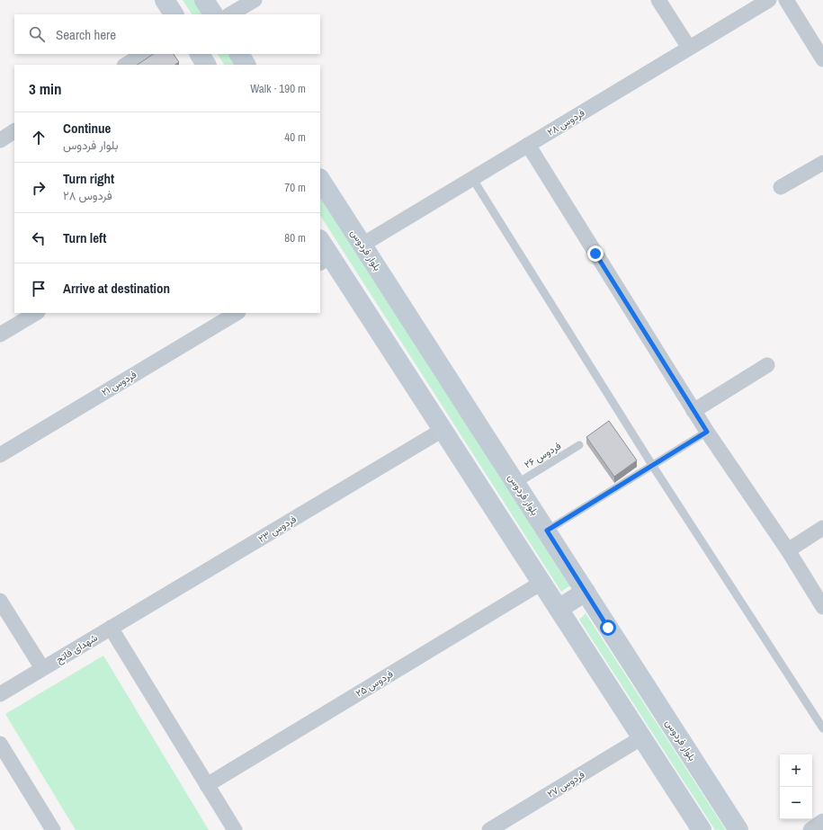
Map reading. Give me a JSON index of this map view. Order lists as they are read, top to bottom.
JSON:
{
  "streets": {
    "main road": ["بلوار فردوس"],
    "street": [
      "فردوس ۲۸",
      "فردوس ۲۱",
      "فردوس ۲۳",
      "شهدای فاتح",
      "فردوس ۲۵",
      "فردوس ۲۷"
    ],
    "lane": ["فردوس ۲۶"]
  },
  "crossings": [
    ["فردوس ۲۸", "بلوار فردوس"],
    ["بلوار فردوس", "فردوس ۲۶"],
    ["فردوس ۲۳", "شهدای فاتح"]
  ],
  "page": {
    "search": "Search here",
    "heading": ["3 min", "Walk · 190 m"],
    "list": [
      ["Continue", "بلوار فردوس", "40 m"],
      ["Turn right", "فردوس ۲۸", "70 m"],
      ["Turn left", "80 m"],
      "Arrive at destination"
    ],
    "map_buttons": ["+", "−"]
  }
}
